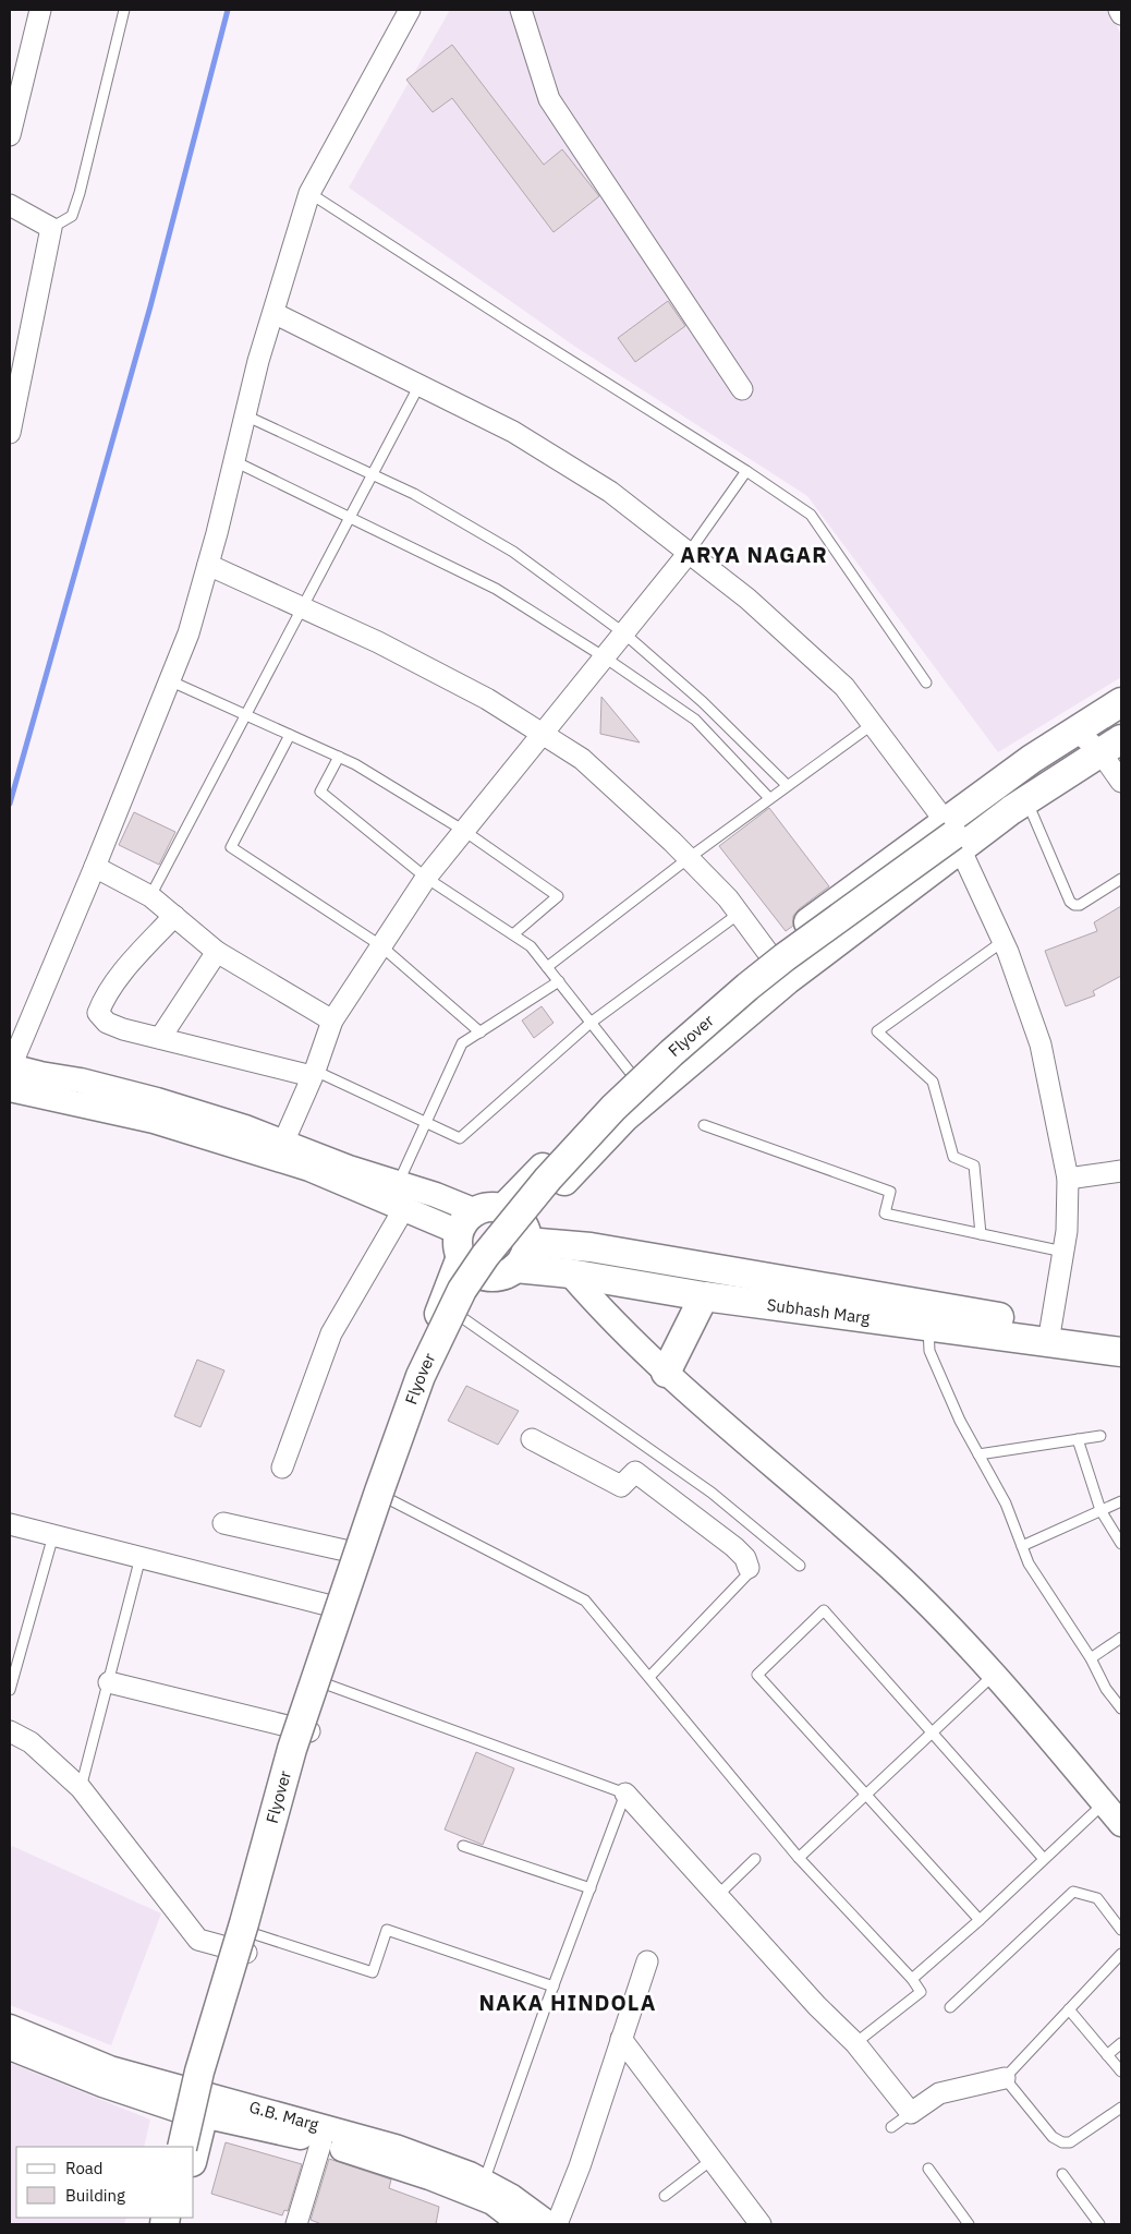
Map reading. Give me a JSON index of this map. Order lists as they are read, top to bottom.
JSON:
{
  "streets": {
    "main road": ["Flyover", "Subhash Marg"],
    "street": ["G.B. Marg"]
  },
  "districts": ["ARYA NAGAR", "NAKA HINDOLA"],
  "legend": ["Road", "Building"]
}
